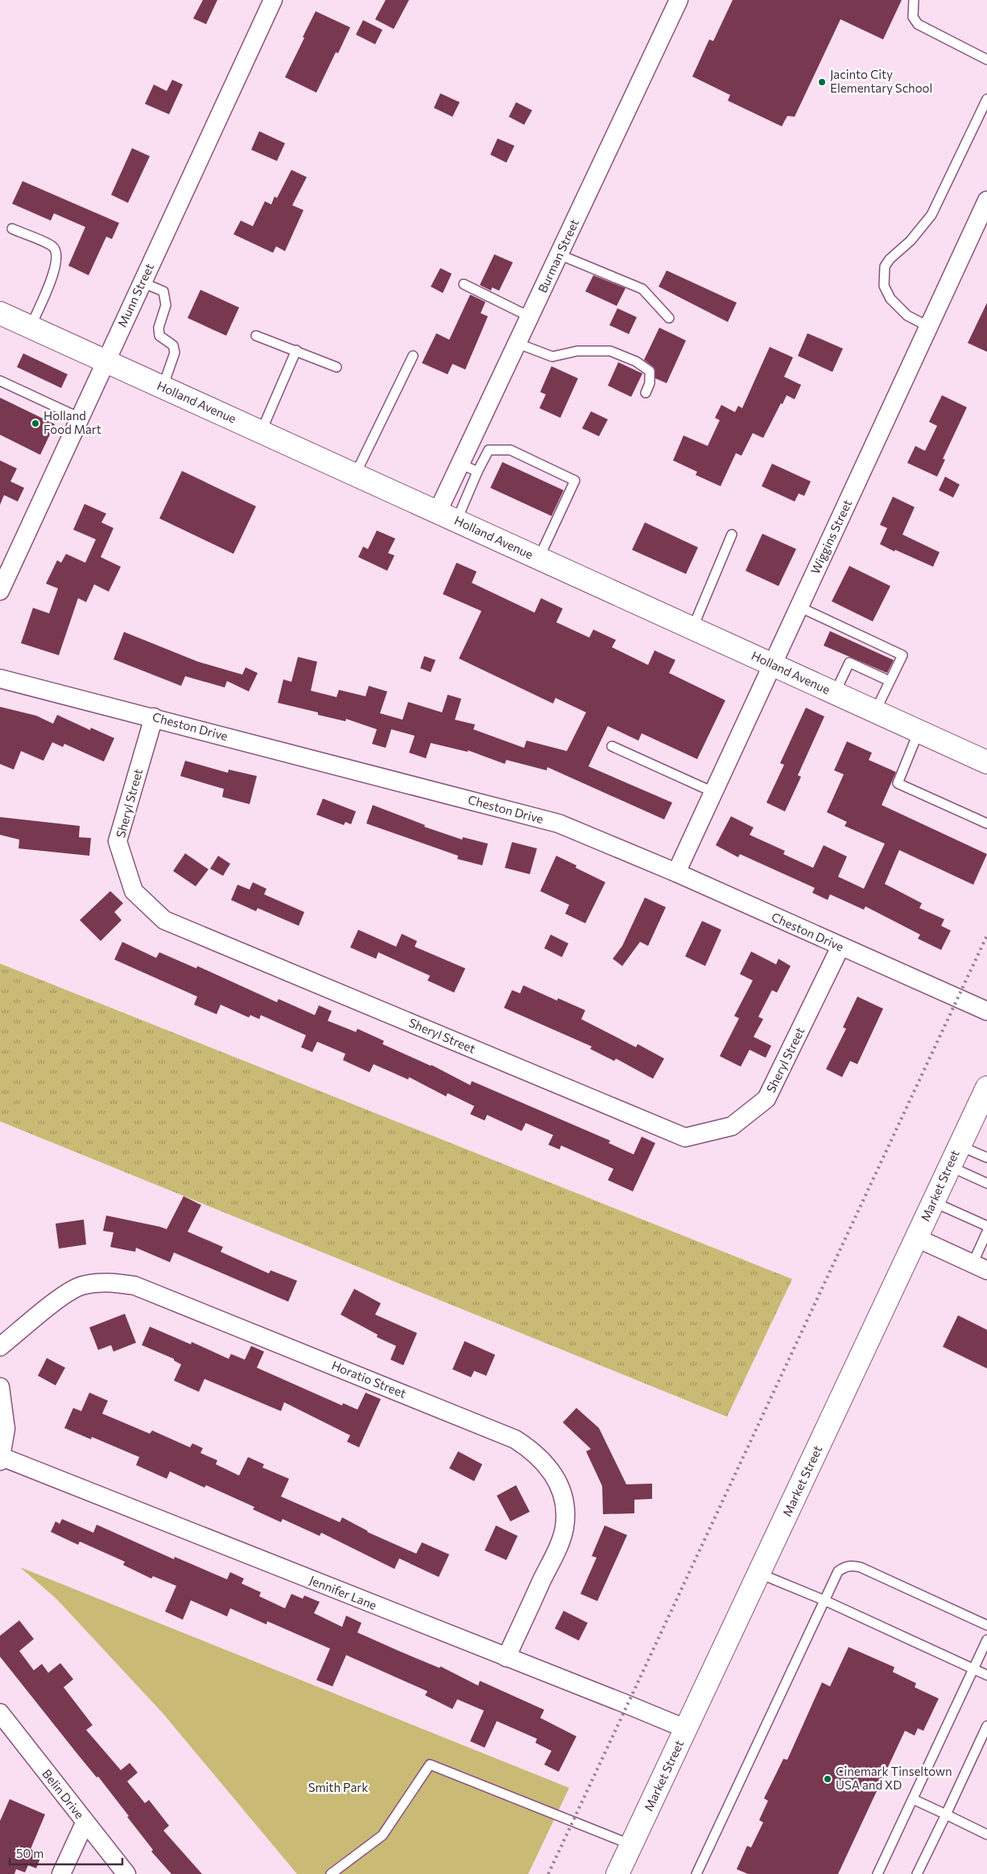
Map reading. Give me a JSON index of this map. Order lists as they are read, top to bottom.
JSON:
{
  "streets": {
    "main road": ["Holland Avenue", "Market Street"],
    "street": [
      "Burman Street",
      "Munn Street",
      "Wiggins Street",
      "Cheston Drive",
      "Sheryl Street",
      "Horatio Street",
      "Jennifer Lane",
      "Belin Drive"
    ]
  },
  "crossings": [
    ["Burman Street", "Holland Avenue"],
    ["Munn Street", "Holland Avenue"],
    ["Holland Avenue", "Wiggins Street"],
    ["Wiggins Street", "Cheston Drive"],
    ["Cheston Drive", "Sheryl Street"],
    ["Market Street", "Jennifer Lane"],
    ["Horatio Street", "Jennifer Lane"]
  ],
  "parks": ["Smith Park"],
  "places": ["Jacinto City Elementary School", "Holland Food Mart", "Cinemark Tinseltown USA and XD"],
  "scale_bar": "50 m"
}
